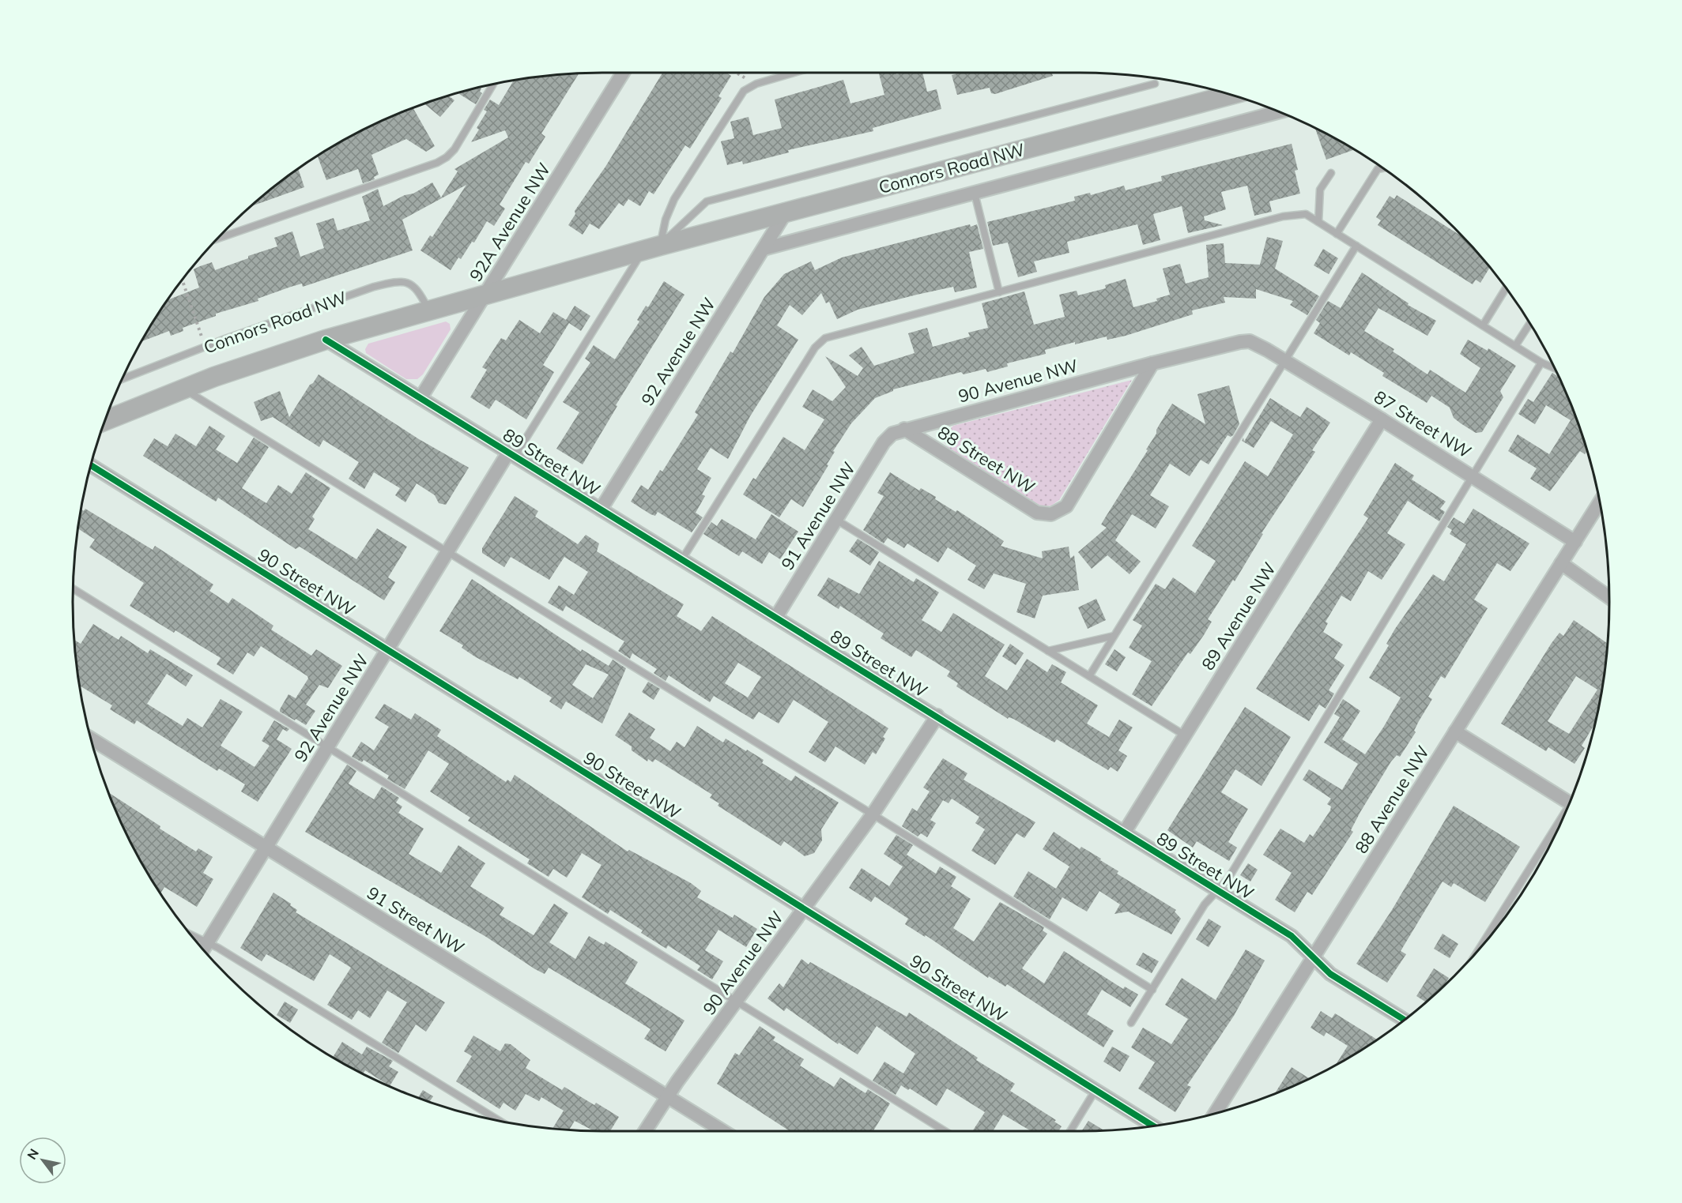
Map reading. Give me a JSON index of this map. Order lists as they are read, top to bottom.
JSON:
{
  "streets": {
    "main road": ["Connors Road NW"],
    "street": [
      "92A Avenue NW",
      "92 Avenue NW",
      "90 Avenue NW",
      "87 Street NW",
      "88 Street NW",
      "89 Street NW",
      "91 Avenue NW",
      "90 Street NW",
      "89 Avenue NW",
      "88 Avenue NW",
      "91 Street NW"
    ]
  },
  "crossings": [
    ["Connors Road NW", "92A Avenue NW"],
    ["Connors Road NW", "92 Avenue NW"],
    ["Connors Road NW", "89 Street NW"],
    ["92A Avenue NW", "89 Street NW"],
    ["92 Avenue NW", "89 Street NW"],
    ["92 Avenue NW", "90 Street NW"],
    ["92 Avenue NW", "91 Street NW"],
    ["90 Avenue NW", "87 Street NW"],
    ["90 Avenue NW", "88 Street NW"],
    ["90 Avenue NW", "89 Street NW"],
    ["90 Avenue NW", "91 Avenue NW"],
    ["90 Avenue NW", "90 Street NW"],
    ["90 Avenue NW", "91 Street NW"],
    ["87 Street NW", "89 Avenue NW"],
    ["87 Street NW", "88 Avenue NW"],
    ["88 Street NW", "91 Avenue NW"],
    ["89 Street NW", "91 Avenue NW"],
    ["89 Street NW", "89 Avenue NW"],
    ["89 Street NW", "88 Avenue NW"]
  ],
  "north": "top left"
}
